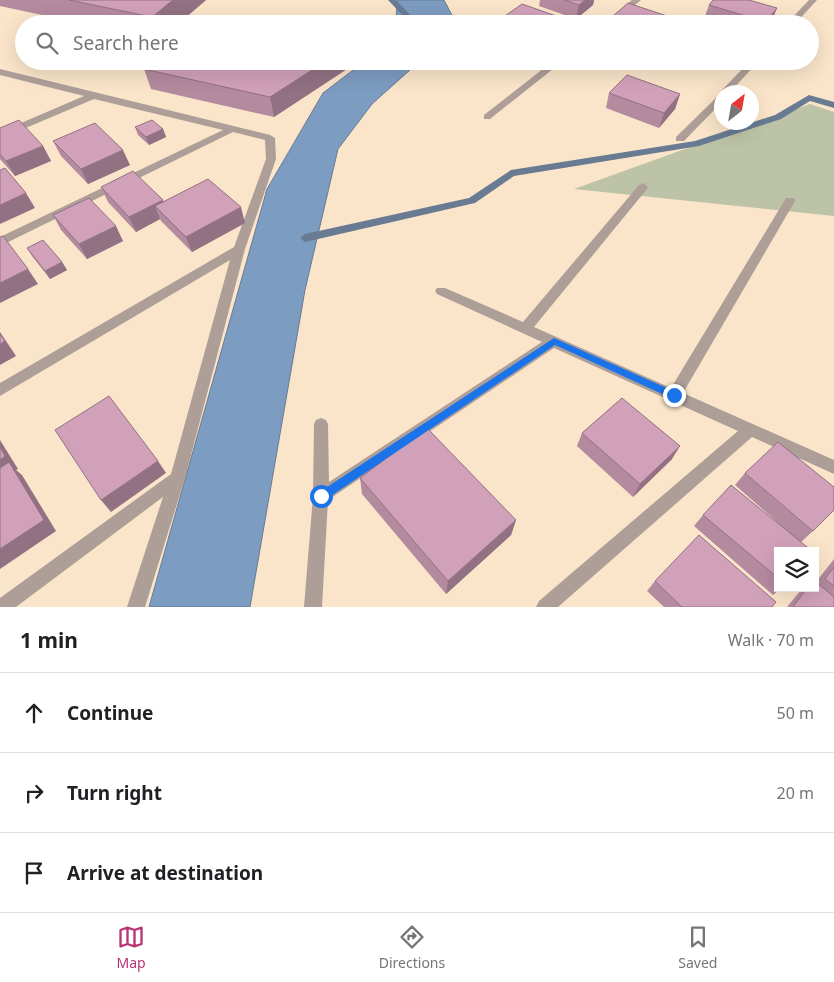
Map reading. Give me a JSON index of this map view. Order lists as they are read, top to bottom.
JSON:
{
  "north": "top right",
  "page": {
    "search": "Search here",
    "heading": ["1 min", "Walk · 70 m"],
    "list": [
      ["Continue", "50 m"],
      ["Turn right", "20 m"],
      "Arrive at destination"
    ],
    "nav": ["Map", "Directions", "Saved"]
  }
}
